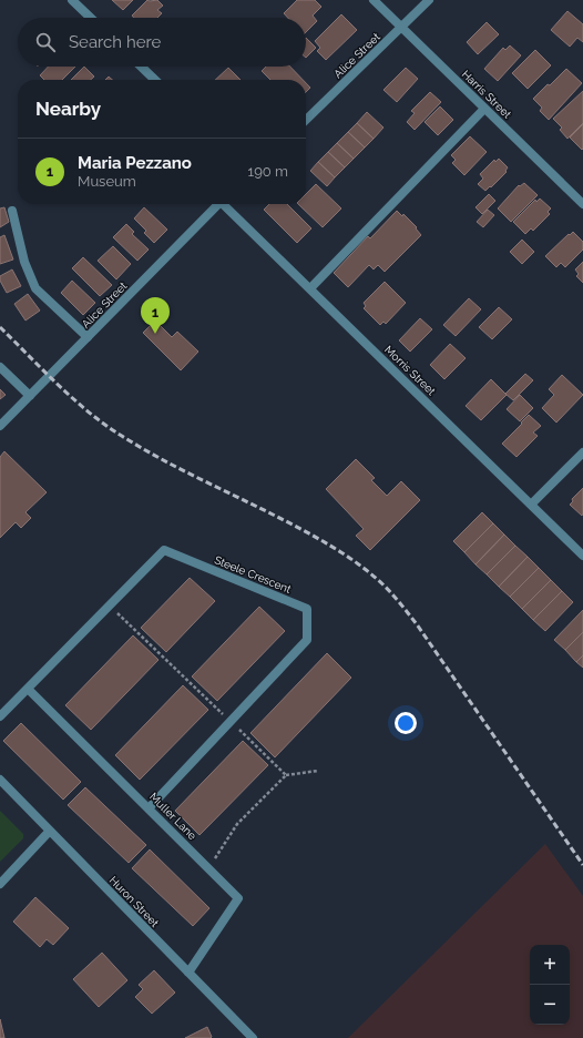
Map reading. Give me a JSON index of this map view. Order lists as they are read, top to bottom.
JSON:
{
  "streets": {
    "street": [
      "Alice Street",
      "Harris Street",
      "Morris Street",
      "Steele Crescent",
      "Muller Lane",
      "Huron Street"
    ]
  },
  "crossings": [
    ["Alice Street", "Harris Street"],
    ["Steele Crescent", "Muller Lane"],
    ["Muller Lane", "Huron Street"]
  ],
  "page": {
    "search": "Search here",
    "heading": "Nearby",
    "list": [
      {
        "mark": "1",
        "name": "Maria Pezzano",
        "note": "Museum",
        "value": "190 m"
      }
    ],
    "pins": "1",
    "map_buttons": ["+", "−"]
  }
}
